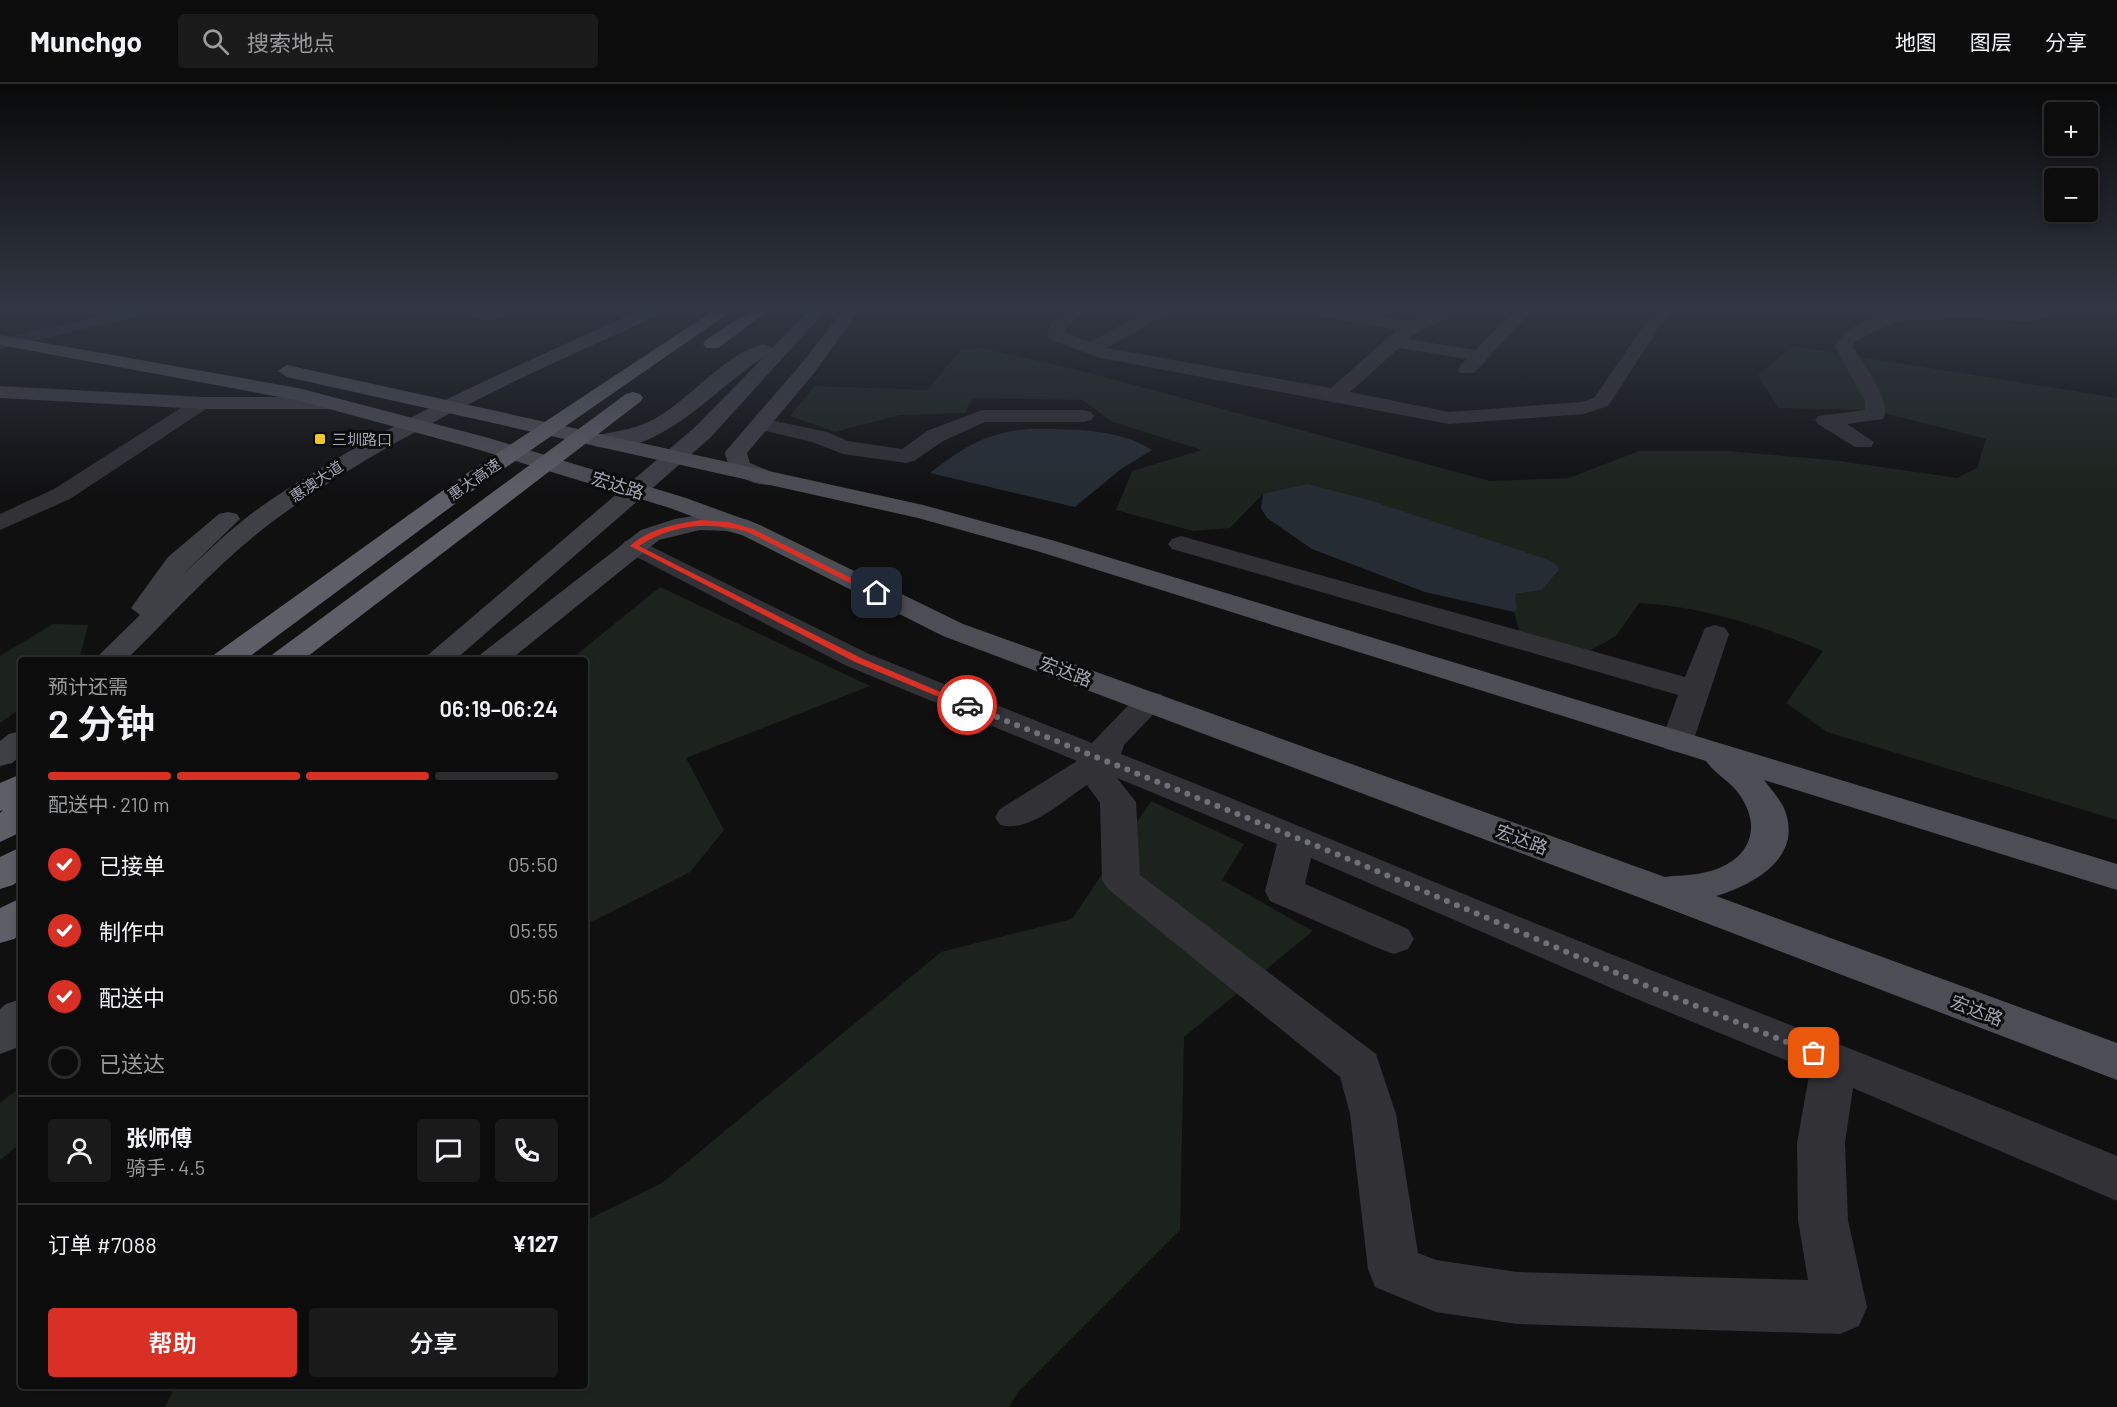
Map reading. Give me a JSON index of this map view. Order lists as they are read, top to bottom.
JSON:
{
  "streets": {
    "highway": ["惠大高速"],
    "main road": ["宏达路"],
    "street": ["惠澳大道"]
  },
  "crossings": [
    ["惠大高速", "宏达路"]
  ],
  "places": {
    "transit": ["三圳路口"]
  },
  "page": {
    "header": "Munchgo",
    "search": "搜索地点",
    "nav": ["地图", "图层", "分享"],
    "map_buttons": ["+", "−"],
    "heading": ["2 分钟", "预计还需", "06:19–06:24"],
    "panel": [
      "张师傅",
      "骑手 · 4.5",
      "订单 #7088",
      "¥127"
    ],
    "bar": "配送中 · 210 m",
    "list": [
      ["已接单", "05:50"],
      ["制作中", "05:55"],
      ["配送中", "05:56"],
      "已送达"
    ],
    "buttons": ["帮助", "分享"]
  }
}
